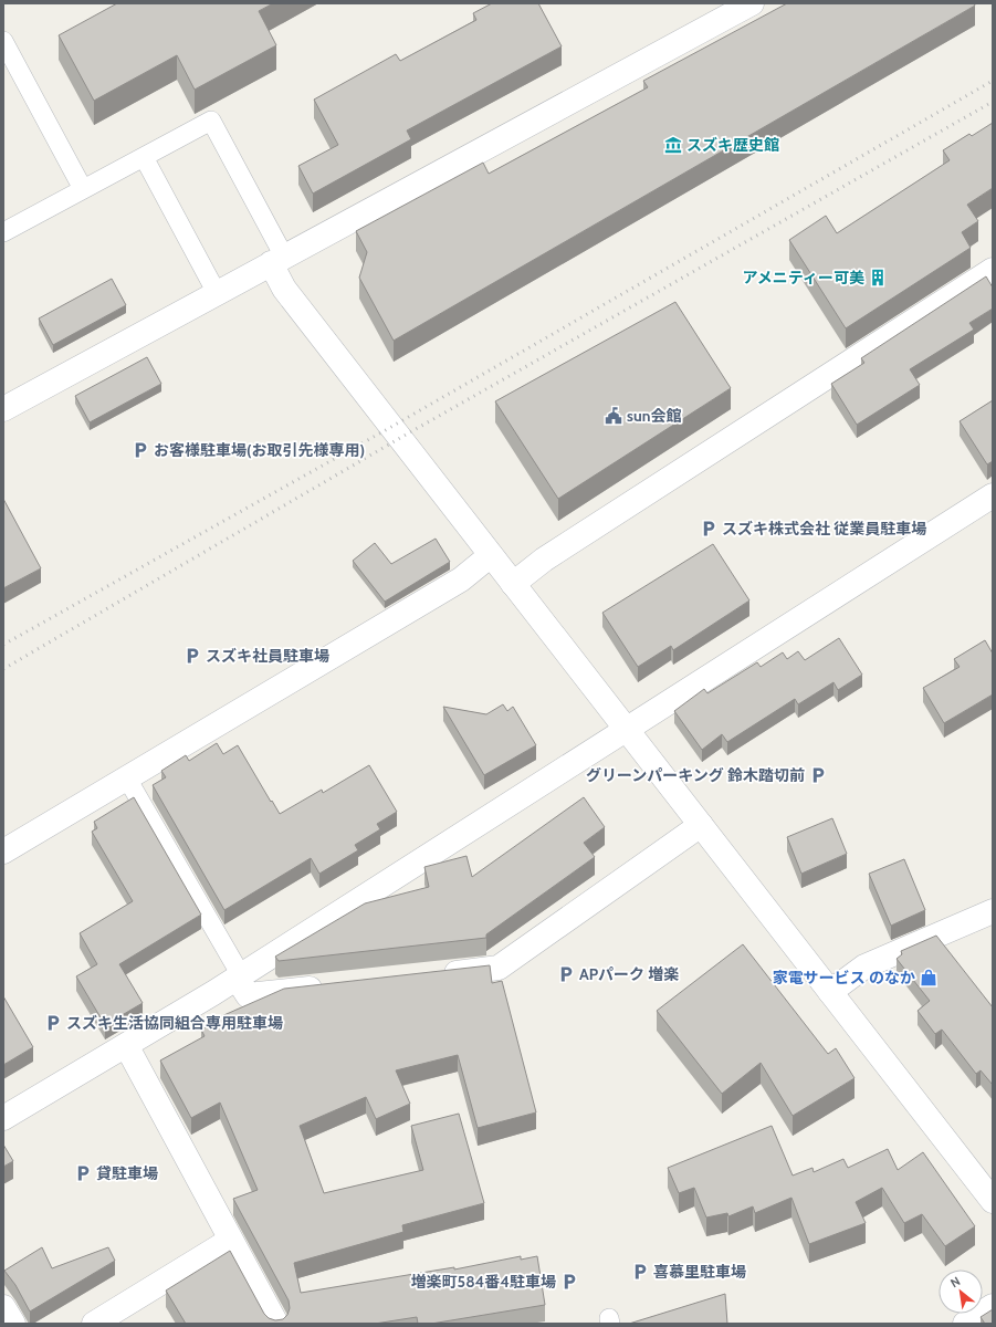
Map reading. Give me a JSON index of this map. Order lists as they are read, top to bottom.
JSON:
{
  "places": {
    "museum": ["スズキ歴史館"],
    "building": ["アメニティー可美"],
    "public building": ["sun会館"],
    "parking": [
      "お客様駐車場(お取引先様専用)",
      "スズキ株式会社 従業員駐車場",
      "スズキ社員駐車場",
      "グリーンパーキング 鈴木踏切前",
      "APパーク 増楽",
      "スズキ生活協同組合専用駐車場",
      "貸駐車場",
      "喜慕里駐車場",
      "増楽町584番4駐車場"
    ],
    "shop": ["家電サービス のなか"]
  },
  "north": "top left"
}
